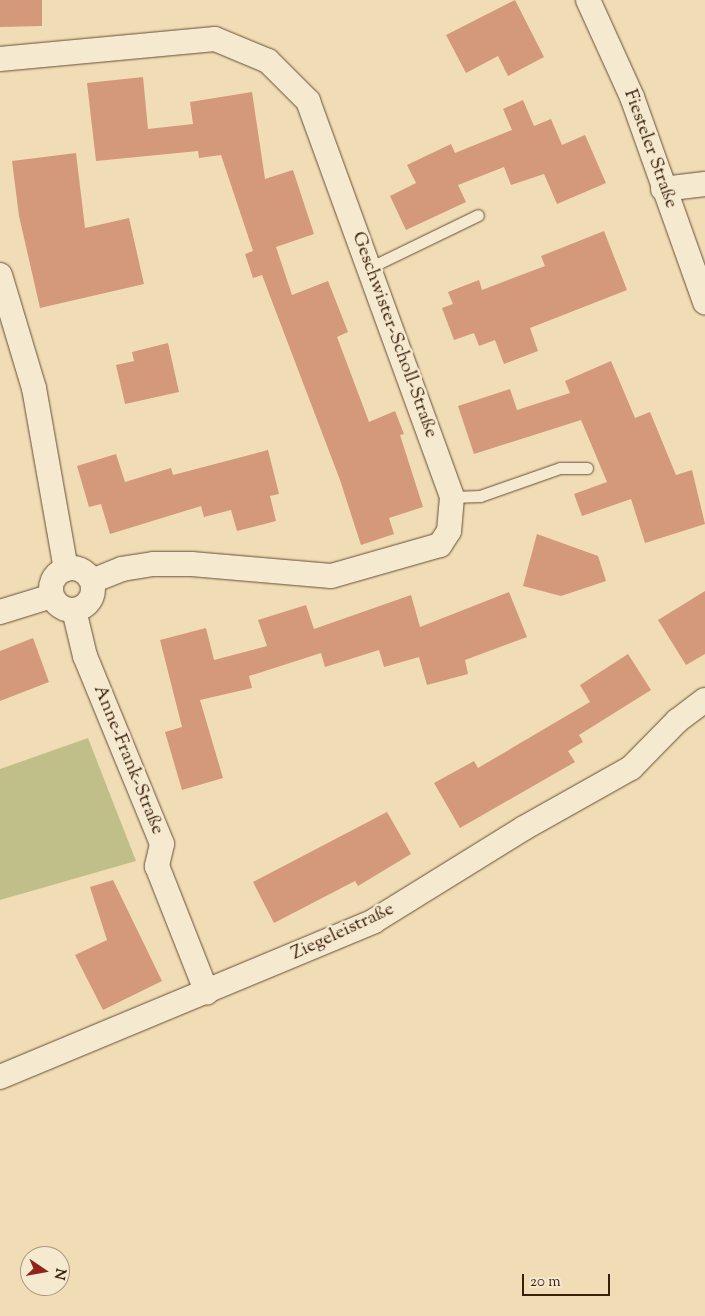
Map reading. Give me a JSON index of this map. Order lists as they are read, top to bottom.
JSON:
{
  "streets": {
    "street": [
      "Fiesteler Straße",
      "Geschwister-Scholl-Straße",
      "Anne-Frank-Straße",
      "Ziegeleistraße"
    ]
  },
  "crossings": [
    ["Geschwister-Scholl-Straße", "Anne-Frank-Straße"],
    ["Anne-Frank-Straße", "Ziegeleistraße"]
  ],
  "scale_bar": "20 m",
  "north": "right"
}
